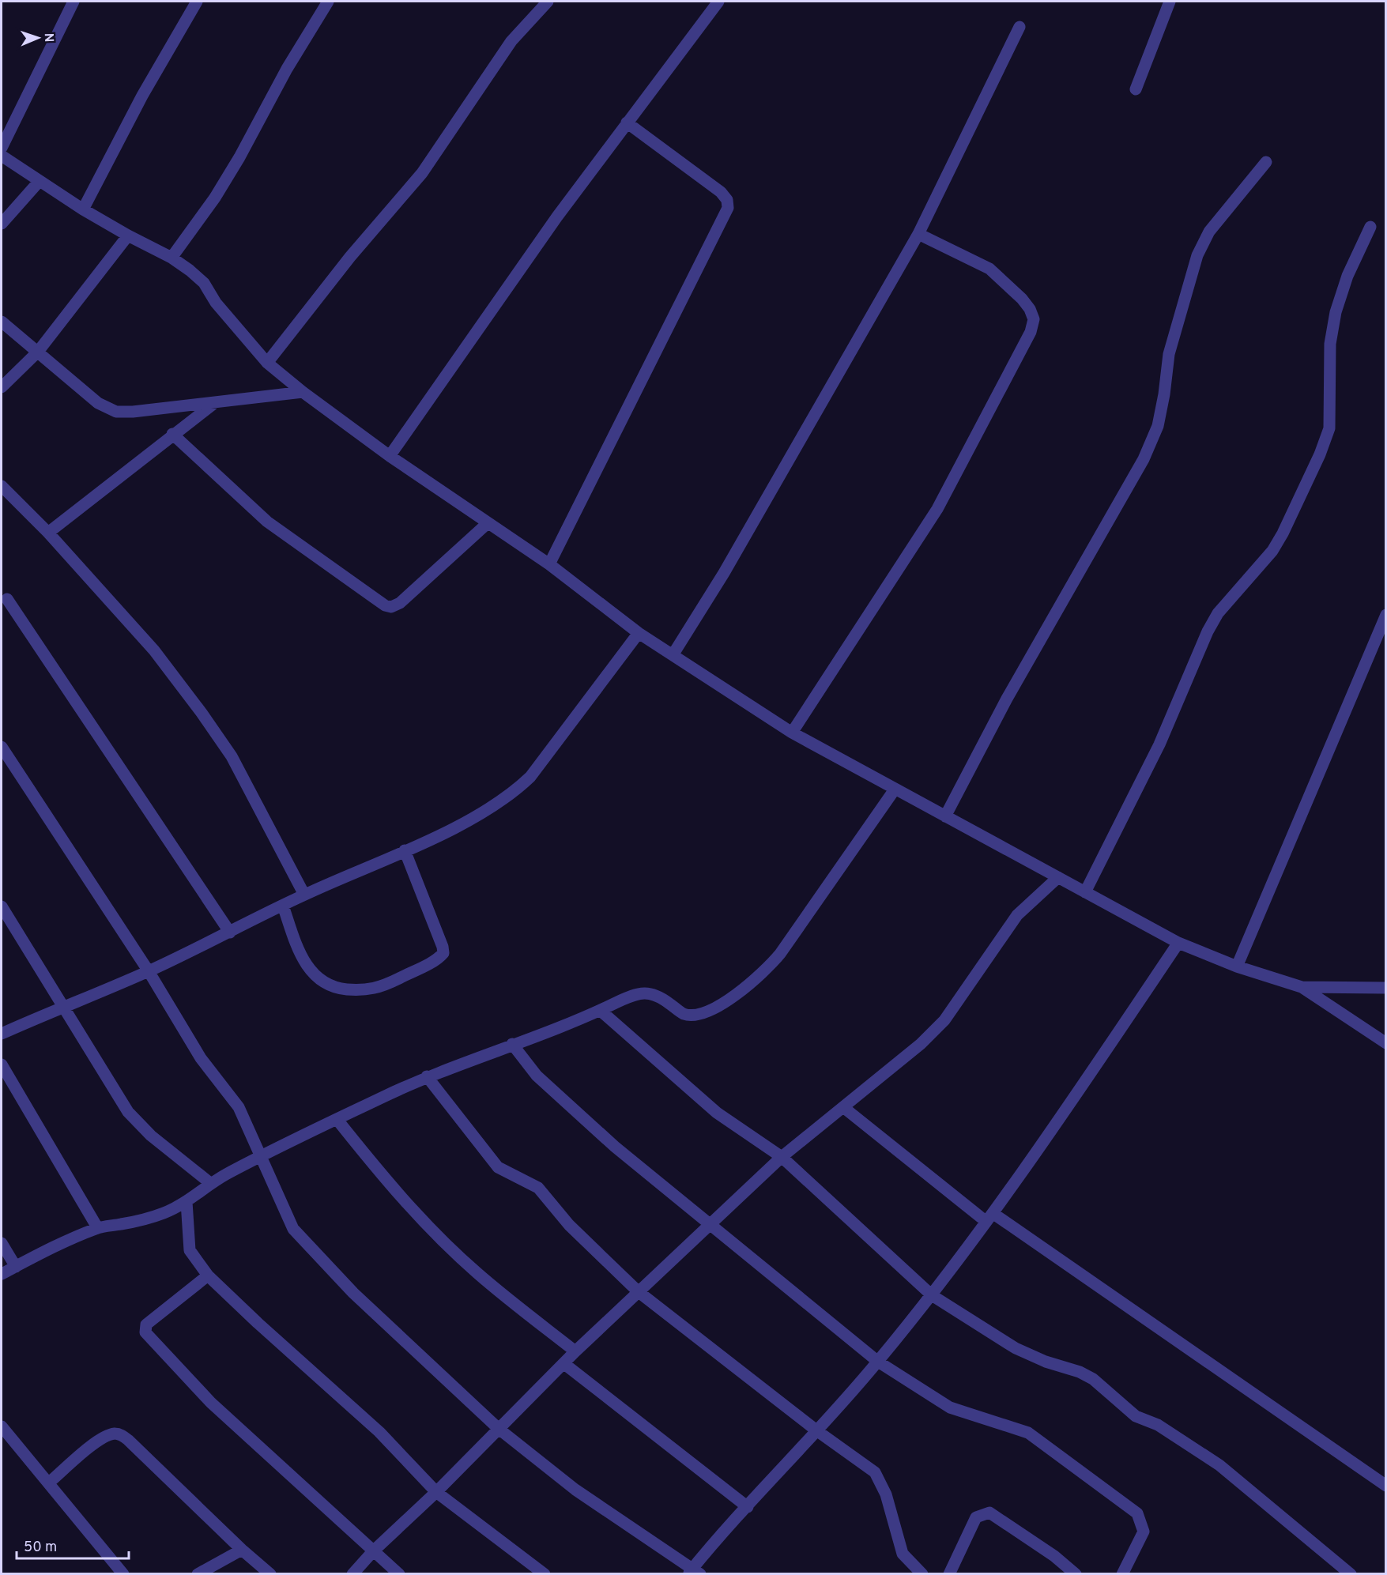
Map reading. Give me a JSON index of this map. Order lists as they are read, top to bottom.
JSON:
{
  "scale_bar": "50 m",
  "north": "right"
}
